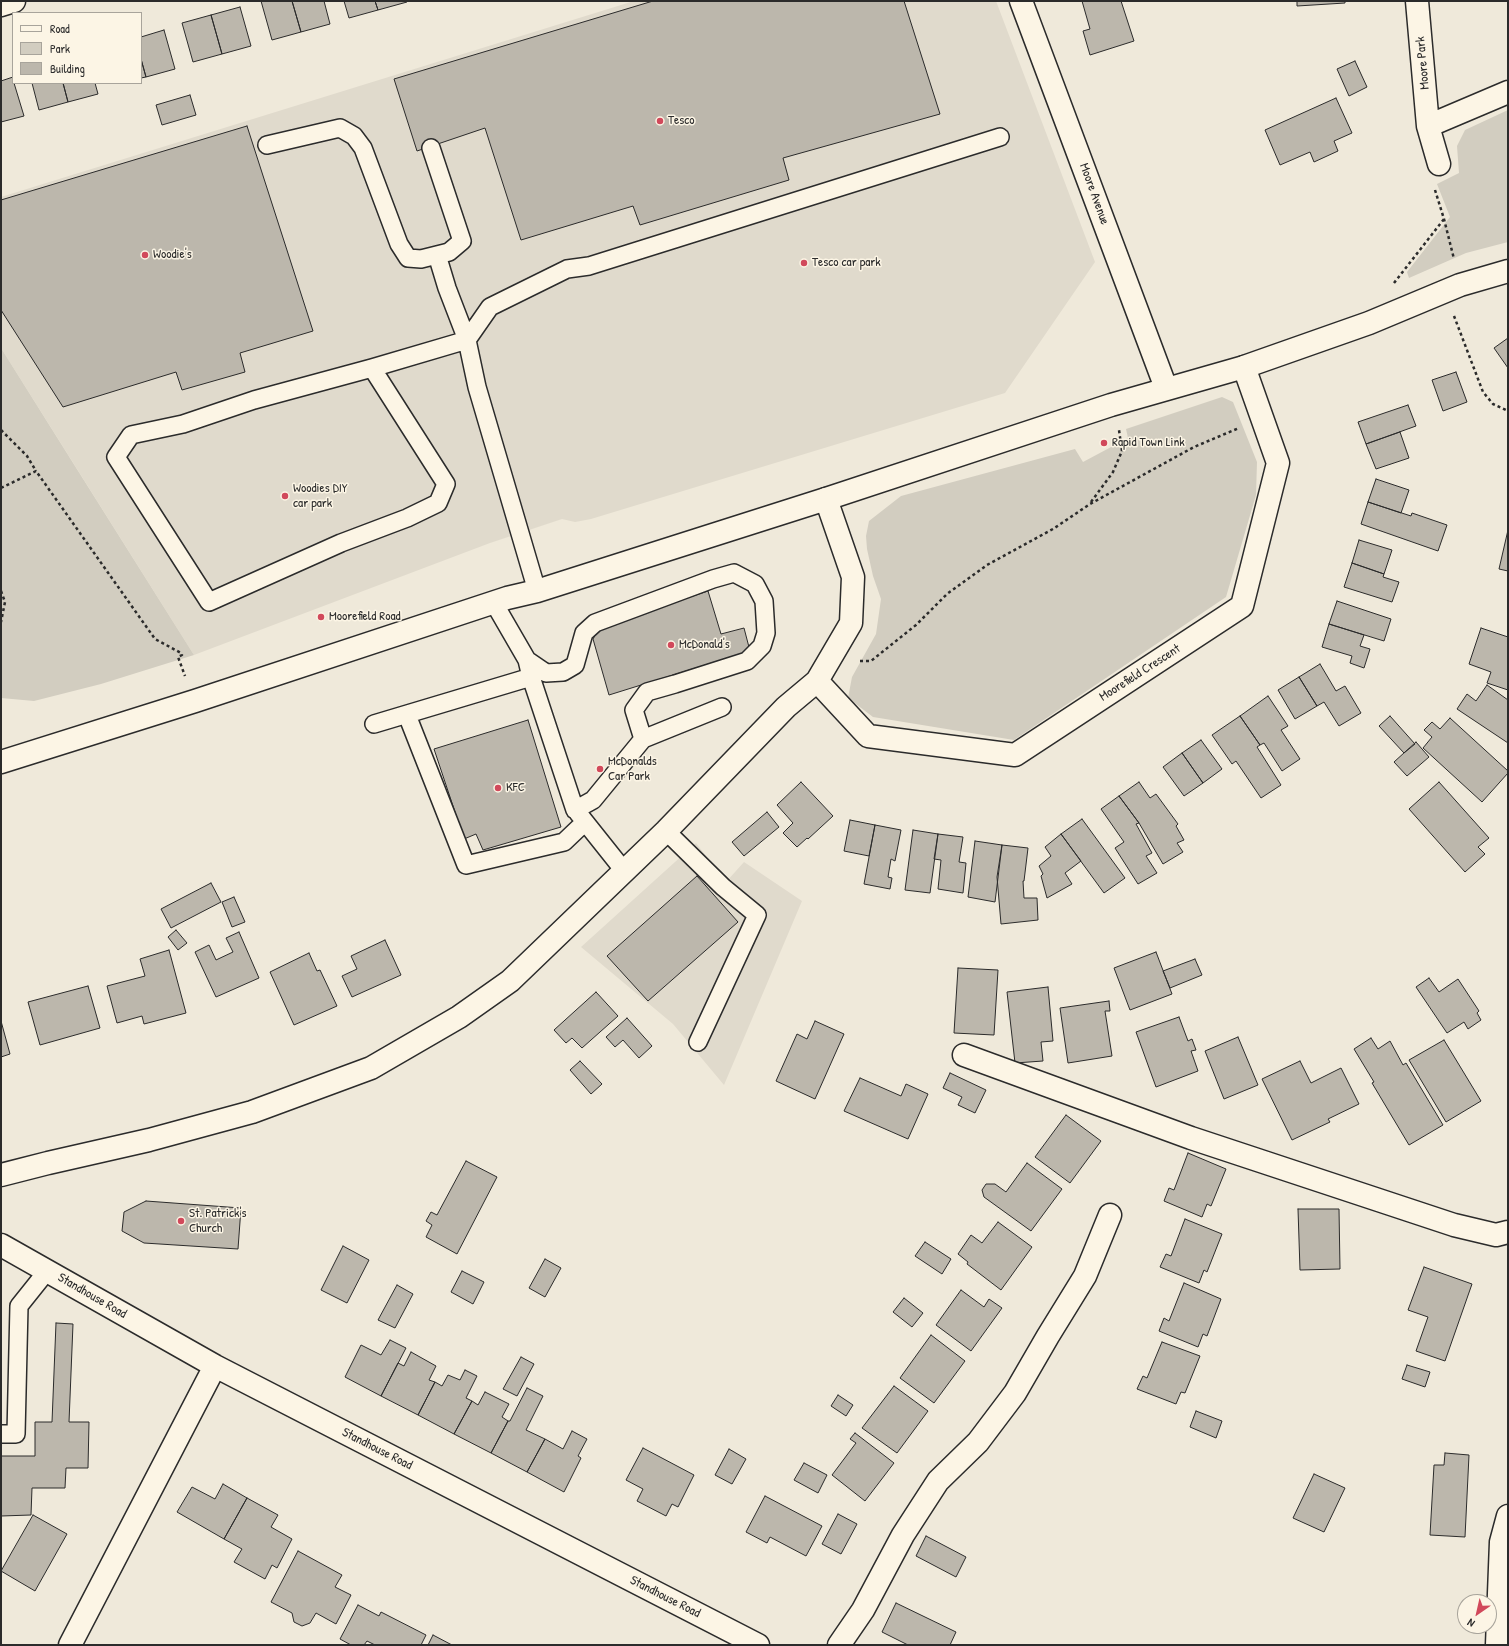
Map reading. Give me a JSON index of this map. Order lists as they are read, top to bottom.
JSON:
{
  "streets": {
    "street": [
      "Moore Park",
      "Moore Avenue",
      "Moorefield Crescent",
      "Standhouse Road"
    ]
  },
  "places": [
    "Tesco",
    "Woodie's",
    "Tesco car park",
    "Rapid Town Link",
    "Woodies DIY car park",
    "Moorefield Road",
    "McDonald's",
    "McDonalds Car Park",
    "KFC",
    "St. Patrick's Church"
  ],
  "legend": ["Road", "Park", "Building"],
  "north": "bottom left"
}
